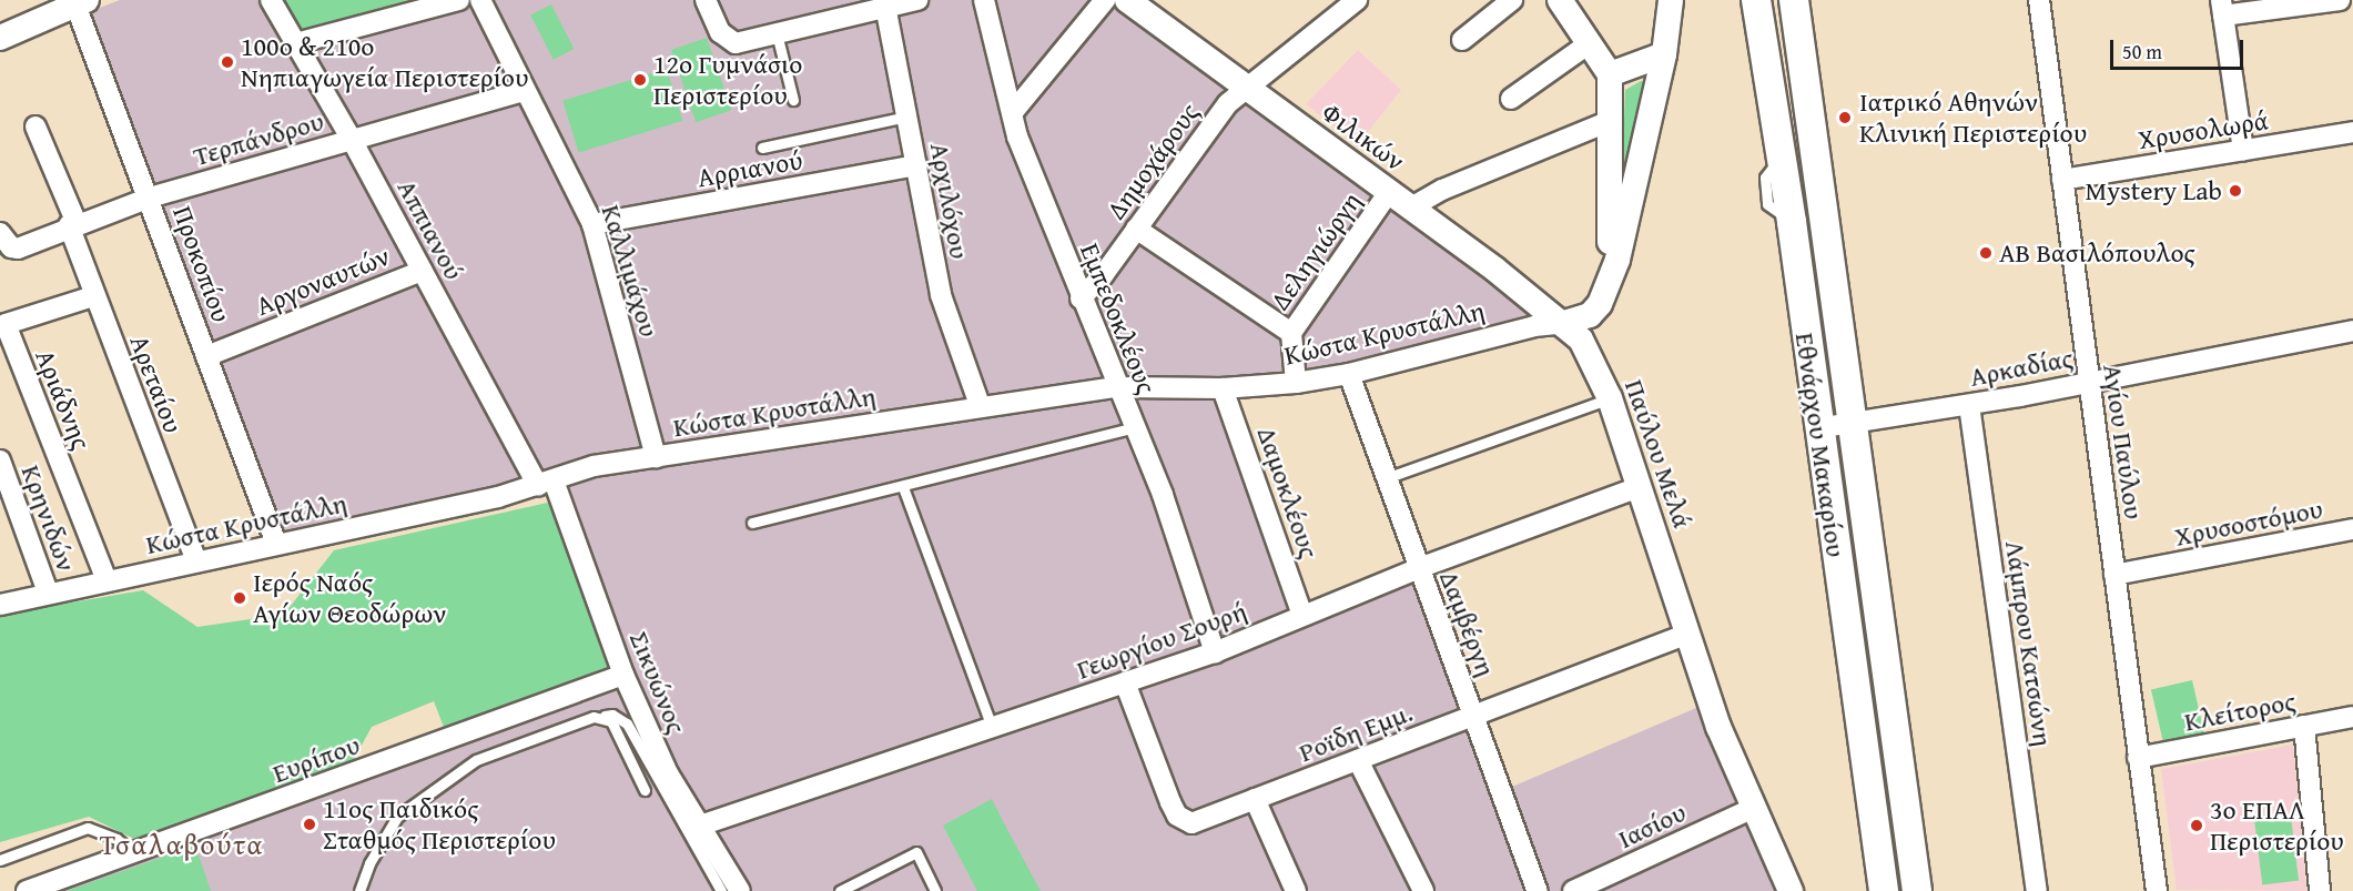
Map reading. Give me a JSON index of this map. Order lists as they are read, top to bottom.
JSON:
{
  "streets": {
    "main road": ["Εθνάρχου Μακαρίου"],
    "street": [
      "Χρυσολωρά",
      "Φιλικών",
      "Τερπάνδρου",
      "Δημοχάρους",
      "Αρριανού",
      "Αρχιλόχου",
      "Αππιανού",
      "Δεληγιώργη",
      "Προκοπίου",
      "Καλλιμάχου",
      "Αργοναυτών",
      "Εμπεδοκλέους",
      "Κώστα Κρυστάλλη",
      "Αρκαδίας",
      "Αρεταίου",
      "Αριάδνης",
      "Αγίου Παύλου",
      "Παύλου Μελά",
      "Δαμοκλέους",
      "Κρηνιδών",
      "Χρυσοστόμου",
      "Δαμβέργη",
      "Γεωργίου Σουρή",
      "Λάμπρου Κατσώνη",
      "Σικυώνος",
      "Κλείτορος",
      "Ροϊδη Εμμ.",
      "Ευρίπου",
      "Ιασίου"
    ]
  },
  "crossings": [
    ["Χρυσολωρά", "Αγίου Παύλου"],
    ["Φιλικών", "Δημοχάρους"],
    ["Φιλικών", "Δεληγιώργη"],
    ["Φιλικών", "Κώστα Κρυστάλλη"],
    ["Φιλικών", "Παύλου Μελά"],
    ["Τερπάνδρου", "Αππιανού"],
    ["Τερπάνδρου", "Προκοπίου"],
    ["Τερπάνδρου", "Καλλιμάχου"],
    ["Τερπάνδρου", "Αρεταίου"],
    ["Δημοχάρους", "Εμπεδοκλέους"],
    ["Αρριανού", "Αρχιλόχου"],
    ["Αρριανού", "Καλλιμάχου"],
    ["Αρχιλόχου", "Κώστα Κρυστάλλη"],
    ["Αππιανού", "Αργοναυτών"],
    ["Αππιανού", "Κώστα Κρυστάλλη"],
    ["Αππιανού", "Σικυώνος"],
    ["Δεληγιώργη", "Κώστα Κρυστάλλη"],
    ["Προκοπίου", "Αργοναυτών"],
    ["Προκοπίου", "Κώστα Κρυστάλλη"],
    ["Καλλιμάχου", "Κώστα Κρυστάλλη"],
    ["Εμπεδοκλέους", "Κώστα Κρυστάλλη"],
    ["Εμπεδοκλέους", "Γεωργίου Σουρή"],
    ["Κώστα Κρυστάλλη", "Αρεταίου"],
    ["Κώστα Κρυστάλλη", "Αριάδνης"],
    ["Κώστα Κρυστάλλη", "Παύλου Μελά"],
    ["Κώστα Κρυστάλλη", "Δαμοκλέους"],
    ["Κώστα Κρυστάλλη", "Κρηνιδών"],
    ["Κώστα Κρυστάλλη", "Δαμβέργη"],
    ["Κώστα Κρυστάλλη", "Σικυώνος"],
    ["Αρκαδίας", "Αγίου Παύλου"],
    ["Αρκαδίας", "Εθνάρχου Μακαρίου"],
    ["Αρκαδίας", "Λάμπρου Κατσώνη"],
    ["Αρεταίου", "Αριάδνης"],
    ["Αγίου Παύλου", "Χρυσοστόμου"],
    ["Αγίου Παύλου", "Κλείτορος"],
    ["Παύλου Μελά", "Γεωργίου Σουρή"],
    ["Παύλου Μελά", "Ροϊδη Εμμ."],
    ["Παύλου Μελά", "Ιασίου"],
    ["Δαμοκλέους", "Γεωργίου Σουρή"],
    ["Δαμβέργη", "Γεωργίου Σουρή"],
    ["Δαμβέργη", "Ροϊδη Εμμ."],
    ["Γεωργίου Σουρή", "Σικυώνος"],
    ["Γεωργίου Σουρή", "Ροϊδη Εμμ."],
    ["Σικυώνος", "Ευρίπου"]
  ],
  "districts": ["Τσαλαβούτα"],
  "places": [
    "100ο & 210ο Νηπιαγωγεία Περιστερίου",
    "12ο Γυμνάσιο Περιστερίου",
    "Ιατρικό Αθηνών Κλινική Περιστερίου",
    "Mystery Lab",
    "ΑΒ Βασιλόπουλος",
    "Ιερός Ναός Αγίων Θεοδώρων",
    "11ος Παιδικός Σταθμός Περιστερίου",
    "3ο ΕΠΑΛ Περιστερίου"
  ],
  "scale_bar": "50 m"
}
